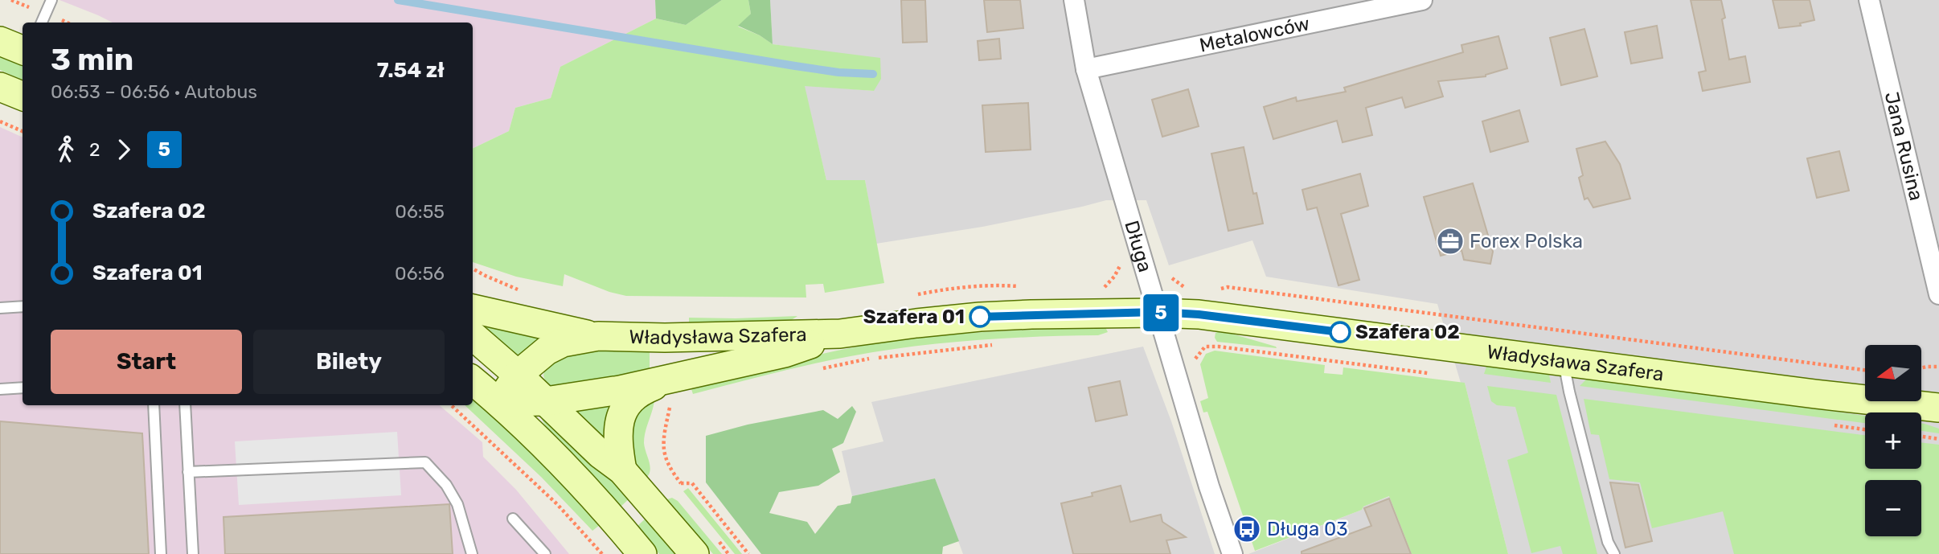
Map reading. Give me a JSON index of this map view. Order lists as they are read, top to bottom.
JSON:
{
  "streets": {
    "street": [
      "Metalowców",
      "Jana Rusina",
      "Długa",
      "Władysława Szafera"
    ]
  },
  "crossings": [
    ["Metalowców", "Długa"],
    ["Długa", "Władysława Szafera"]
  ],
  "places": {
    "office": ["Forex Polska"],
    "other": ["Szafera 01", "Szafera 02"],
    "bus stop": ["Długa 03"]
  },
  "lines": ["bus line 5"],
  "north": "left",
  "page": {
    "on_map": "5",
    "heading": ["3 min", "06:53 – 06:56 · Autobus", "7.54 zł"],
    "legs": ["2", "5"],
    "list": [
      {
        "name": "Szafera 02",
        "value": "06:55"
      },
      {
        "name": "Szafera 01",
        "value": "06:56"
      }
    ],
    "buttons": ["Start", "Bilety"],
    "map_buttons": ["+", "−"]
  }
}
